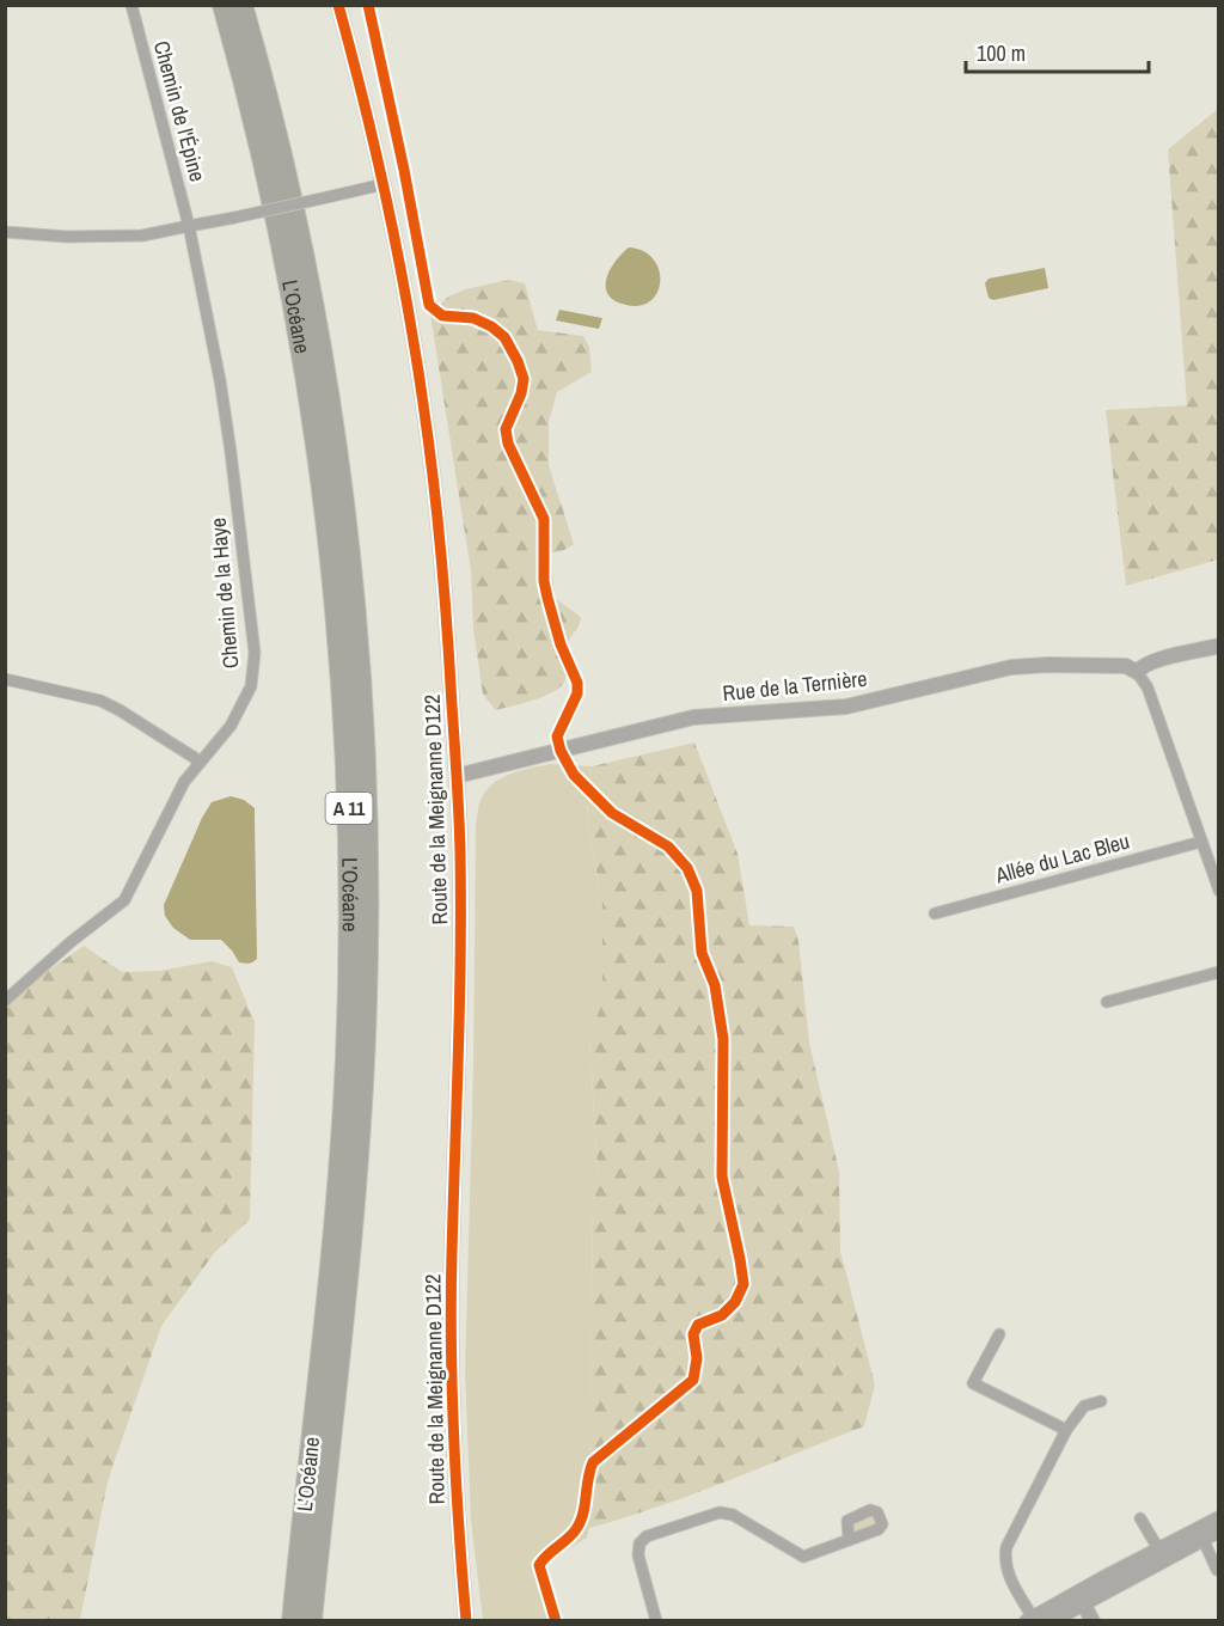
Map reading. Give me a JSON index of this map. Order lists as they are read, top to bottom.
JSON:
{
  "streets": {
    "highway": ["L’Océane", "A 11"],
    "street": [
      "Chemin de l'Épine",
      "Chemin de la Haye",
      "Rue de la Ternière",
      "Route de la Meignanne D122",
      "Allée du Lac Bleu"
    ]
  },
  "crossings": [
    ["Chemin de l'Épine", "Chemin de la Haye"],
    ["Rue de la Ternière", "Route de la Meignanne D122"]
  ],
  "scale_bar": "100 m"
}
